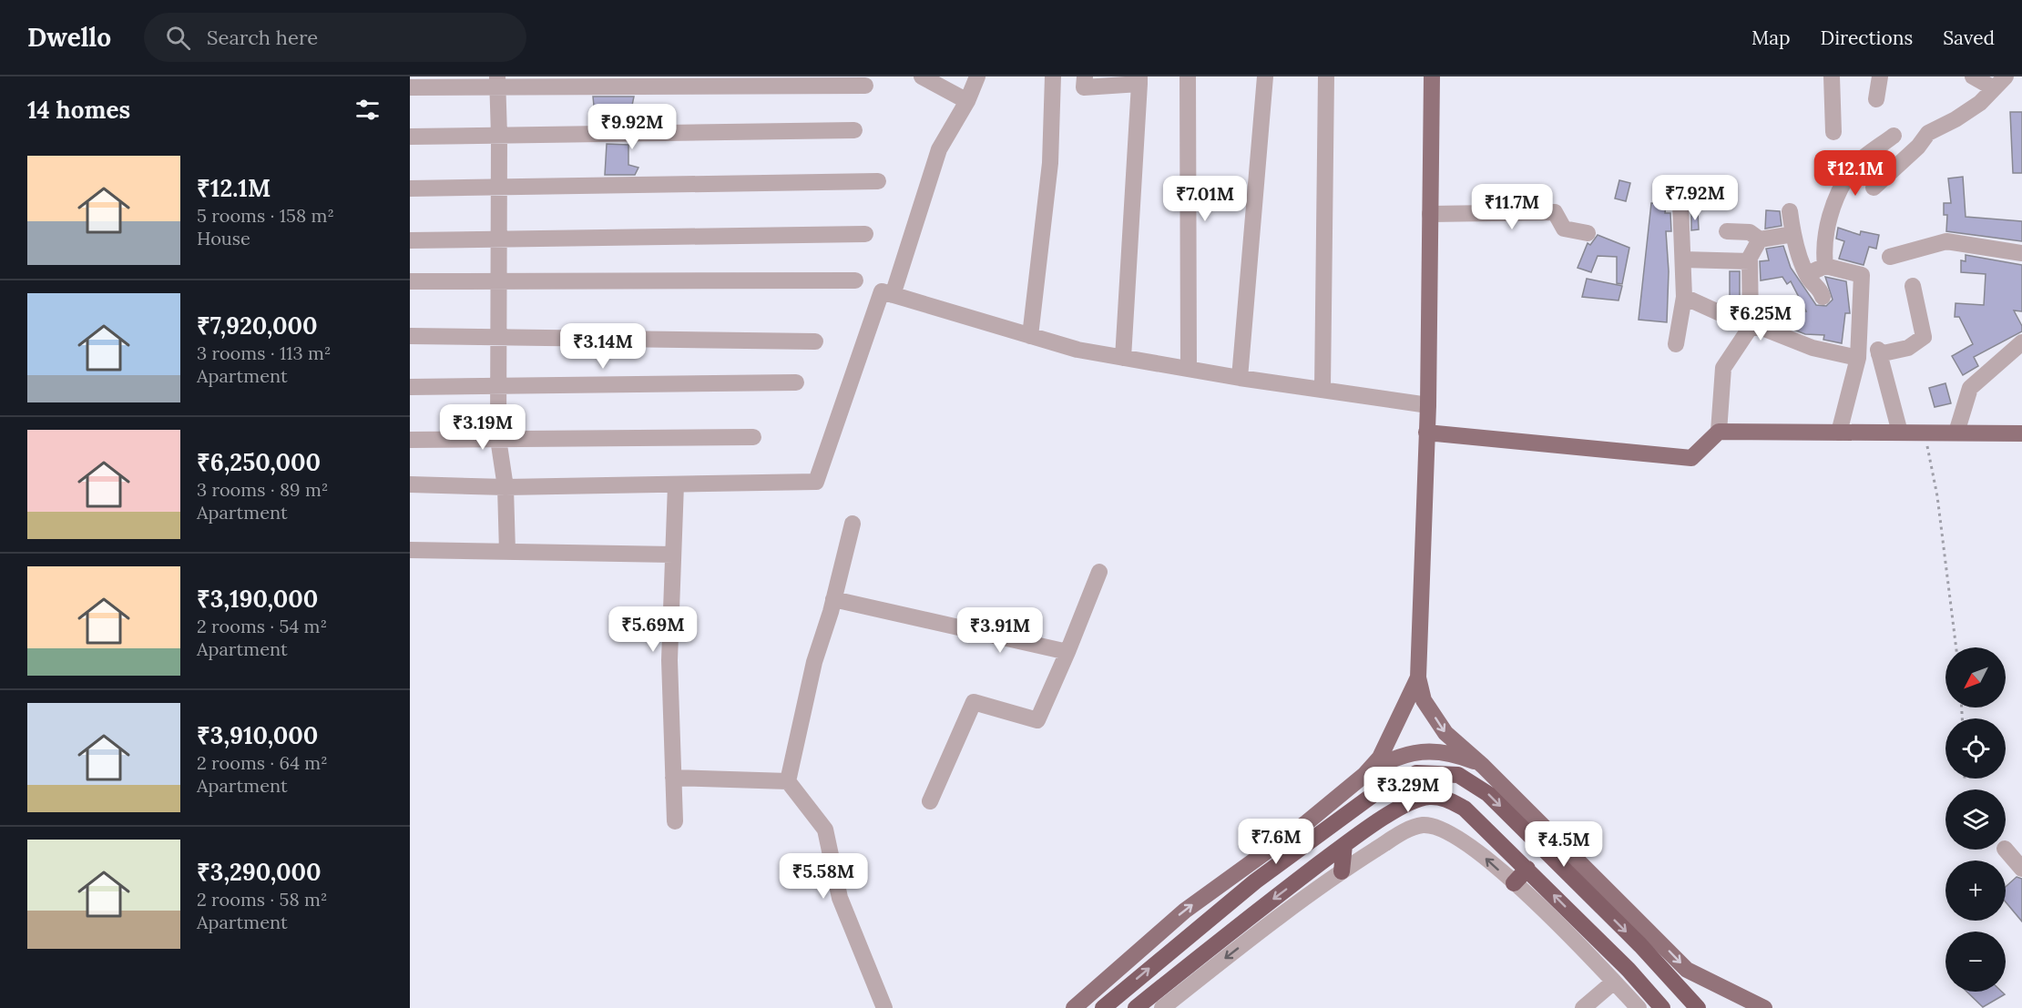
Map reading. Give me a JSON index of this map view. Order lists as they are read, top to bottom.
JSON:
{
  "north": "bottom left",
  "page": {
    "header": "Dwello",
    "search": "Search here",
    "nav": ["Map", "Directions", "Saved"],
    "heading": "14 homes",
    "price": [
      "₹9.92M",
      "₹12.1M",
      "₹7.92M",
      "₹7.01M",
      "₹11.7M",
      "₹6.25M",
      "₹3.14M",
      "₹3.19M",
      "₹5.69M",
      "₹3.91M",
      "₹3.29M",
      "₹7.6M",
      "₹4.5M",
      "₹5.58M"
    ],
    "list": [
      {
        "name": "₹12.1M",
        "note": "5 rooms · 158 m² · House"
      },
      {
        "name": "₹7,920,000",
        "note": "3 rooms · 113 m² · Apartment"
      },
      {
        "name": "₹6,250,000",
        "note": "3 rooms · 89 m² · Apartment"
      },
      {
        "name": "₹3,190,000",
        "note": "2 rooms · 54 m² · Apartment"
      },
      {
        "name": "₹3,910,000",
        "note": "2 rooms · 64 m² · Apartment"
      },
      {
        "name": "₹3,290,000",
        "note": "2 rooms · 58 m² · Apartment"
      }
    ],
    "map_buttons": ["+", "−"]
  }
}
